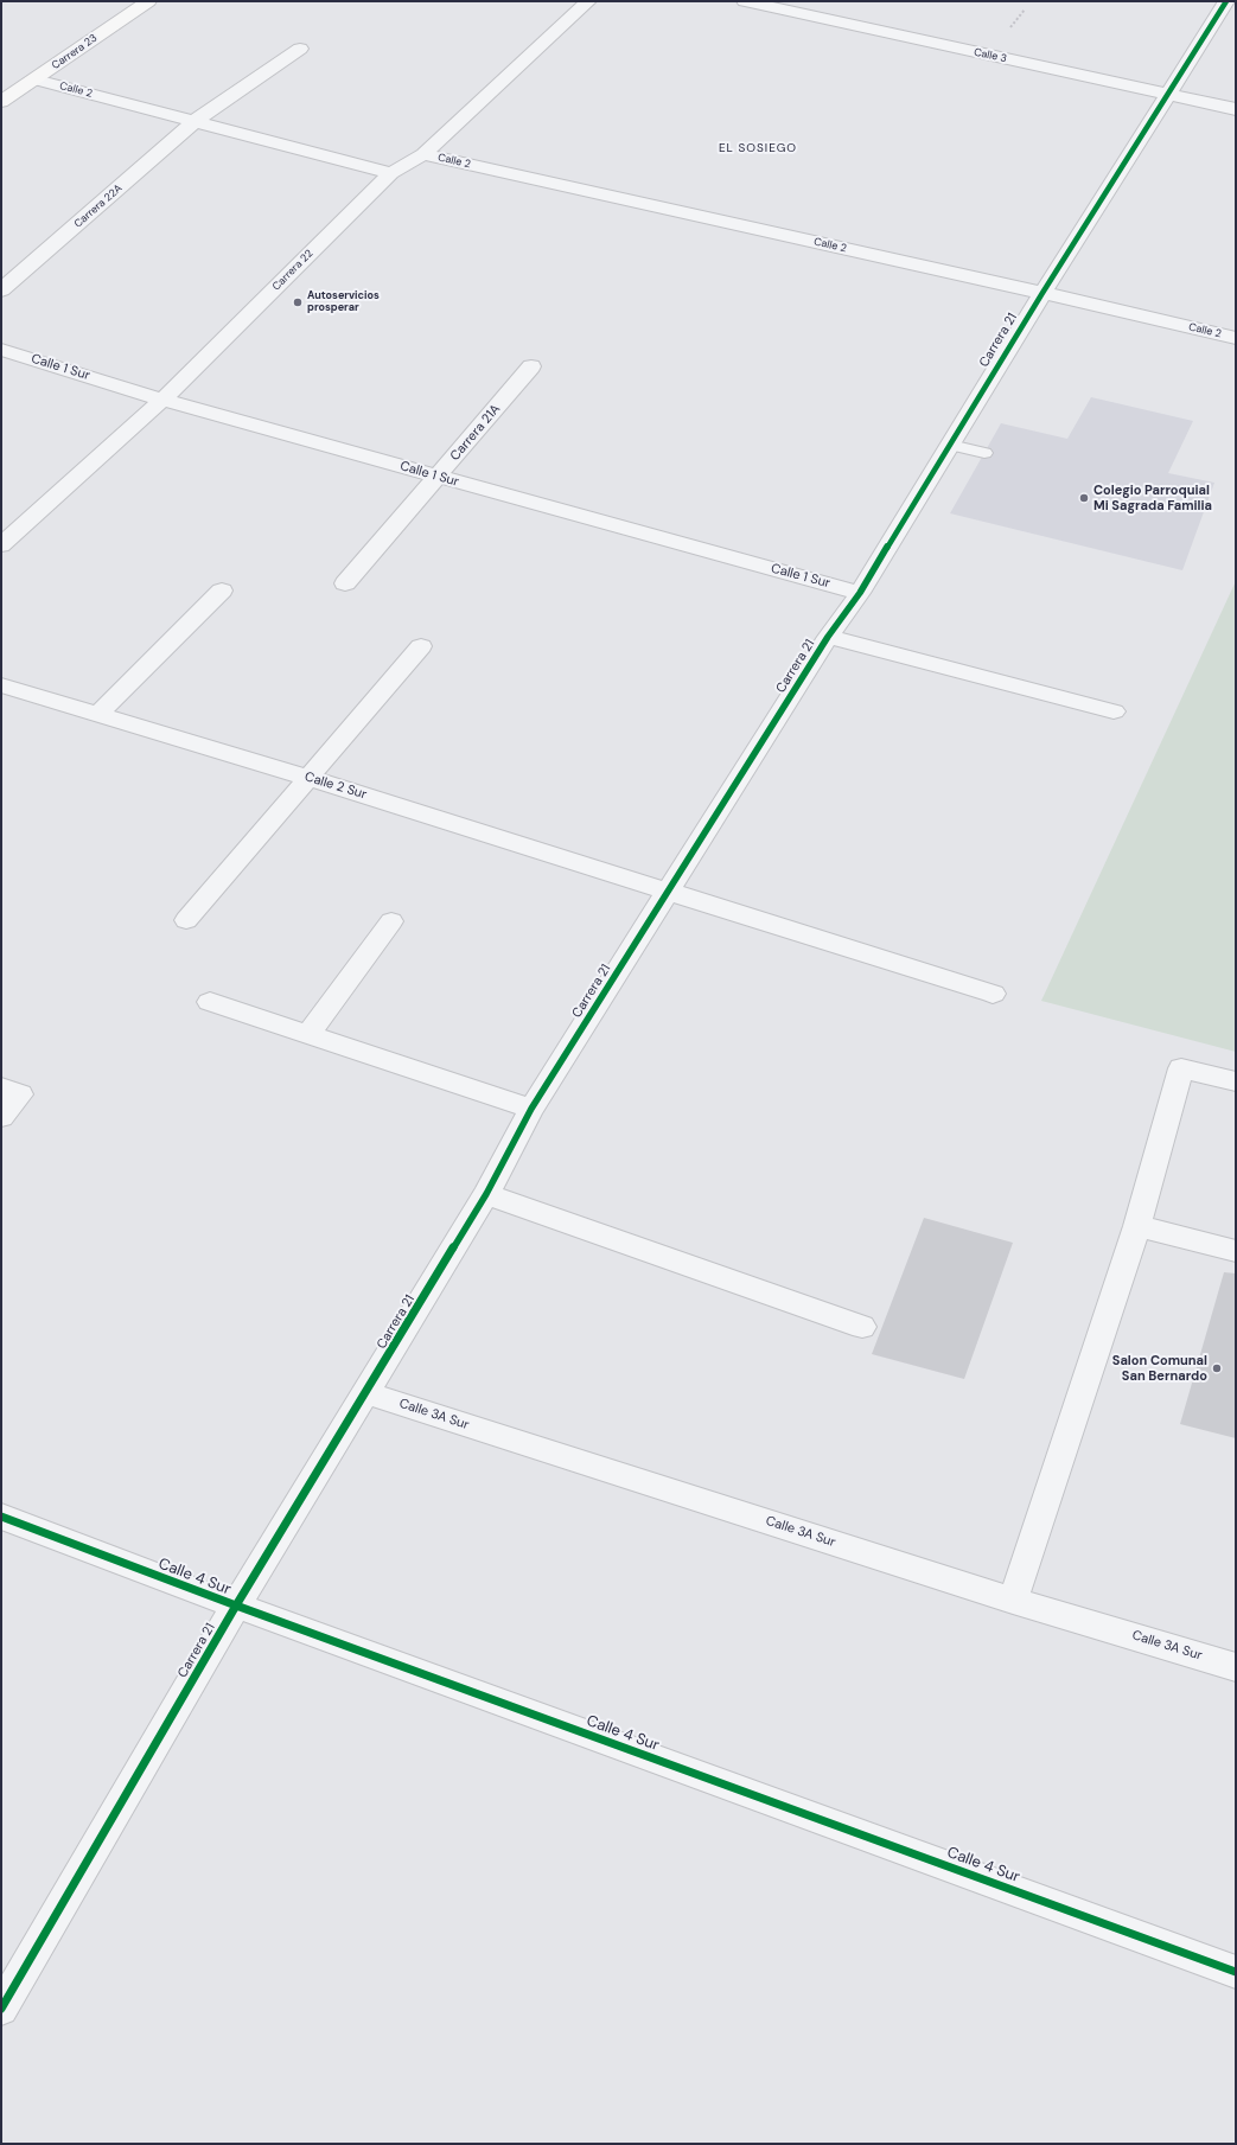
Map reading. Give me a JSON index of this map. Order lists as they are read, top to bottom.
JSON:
{
  "streets": {
    "street": [
      "Carrera 23",
      "Calle 3",
      "Calle 2",
      "Carrera 22A",
      "Carrera 22",
      "Carrera 21",
      "Calle 1 Sur",
      "Carrera 21A",
      "Calle 2 Sur",
      "Calle 3A Sur",
      "Calle 4 Sur"
    ]
  },
  "crossings": [
    ["Carrera 23", "Calle 2"],
    ["Calle 3", "Carrera 21"],
    ["Calle 2", "Carrera 22A"],
    ["Calle 2", "Carrera 22"],
    ["Calle 2", "Carrera 21"],
    ["Carrera 22", "Calle 1 Sur"],
    ["Carrera 21", "Calle 1 Sur"],
    ["Carrera 21", "Calle 2 Sur"],
    ["Carrera 21", "Calle 3A Sur"],
    ["Carrera 21", "Calle 4 Sur"],
    ["Calle 1 Sur", "Carrera 21A"]
  ],
  "districts": ["EL SOSIEGO"],
  "places": ["Autoservicios prosperar", "Colegio Parroquial Mi Sagrada Familia", "Salon Comunal San Bernardo"]
}
